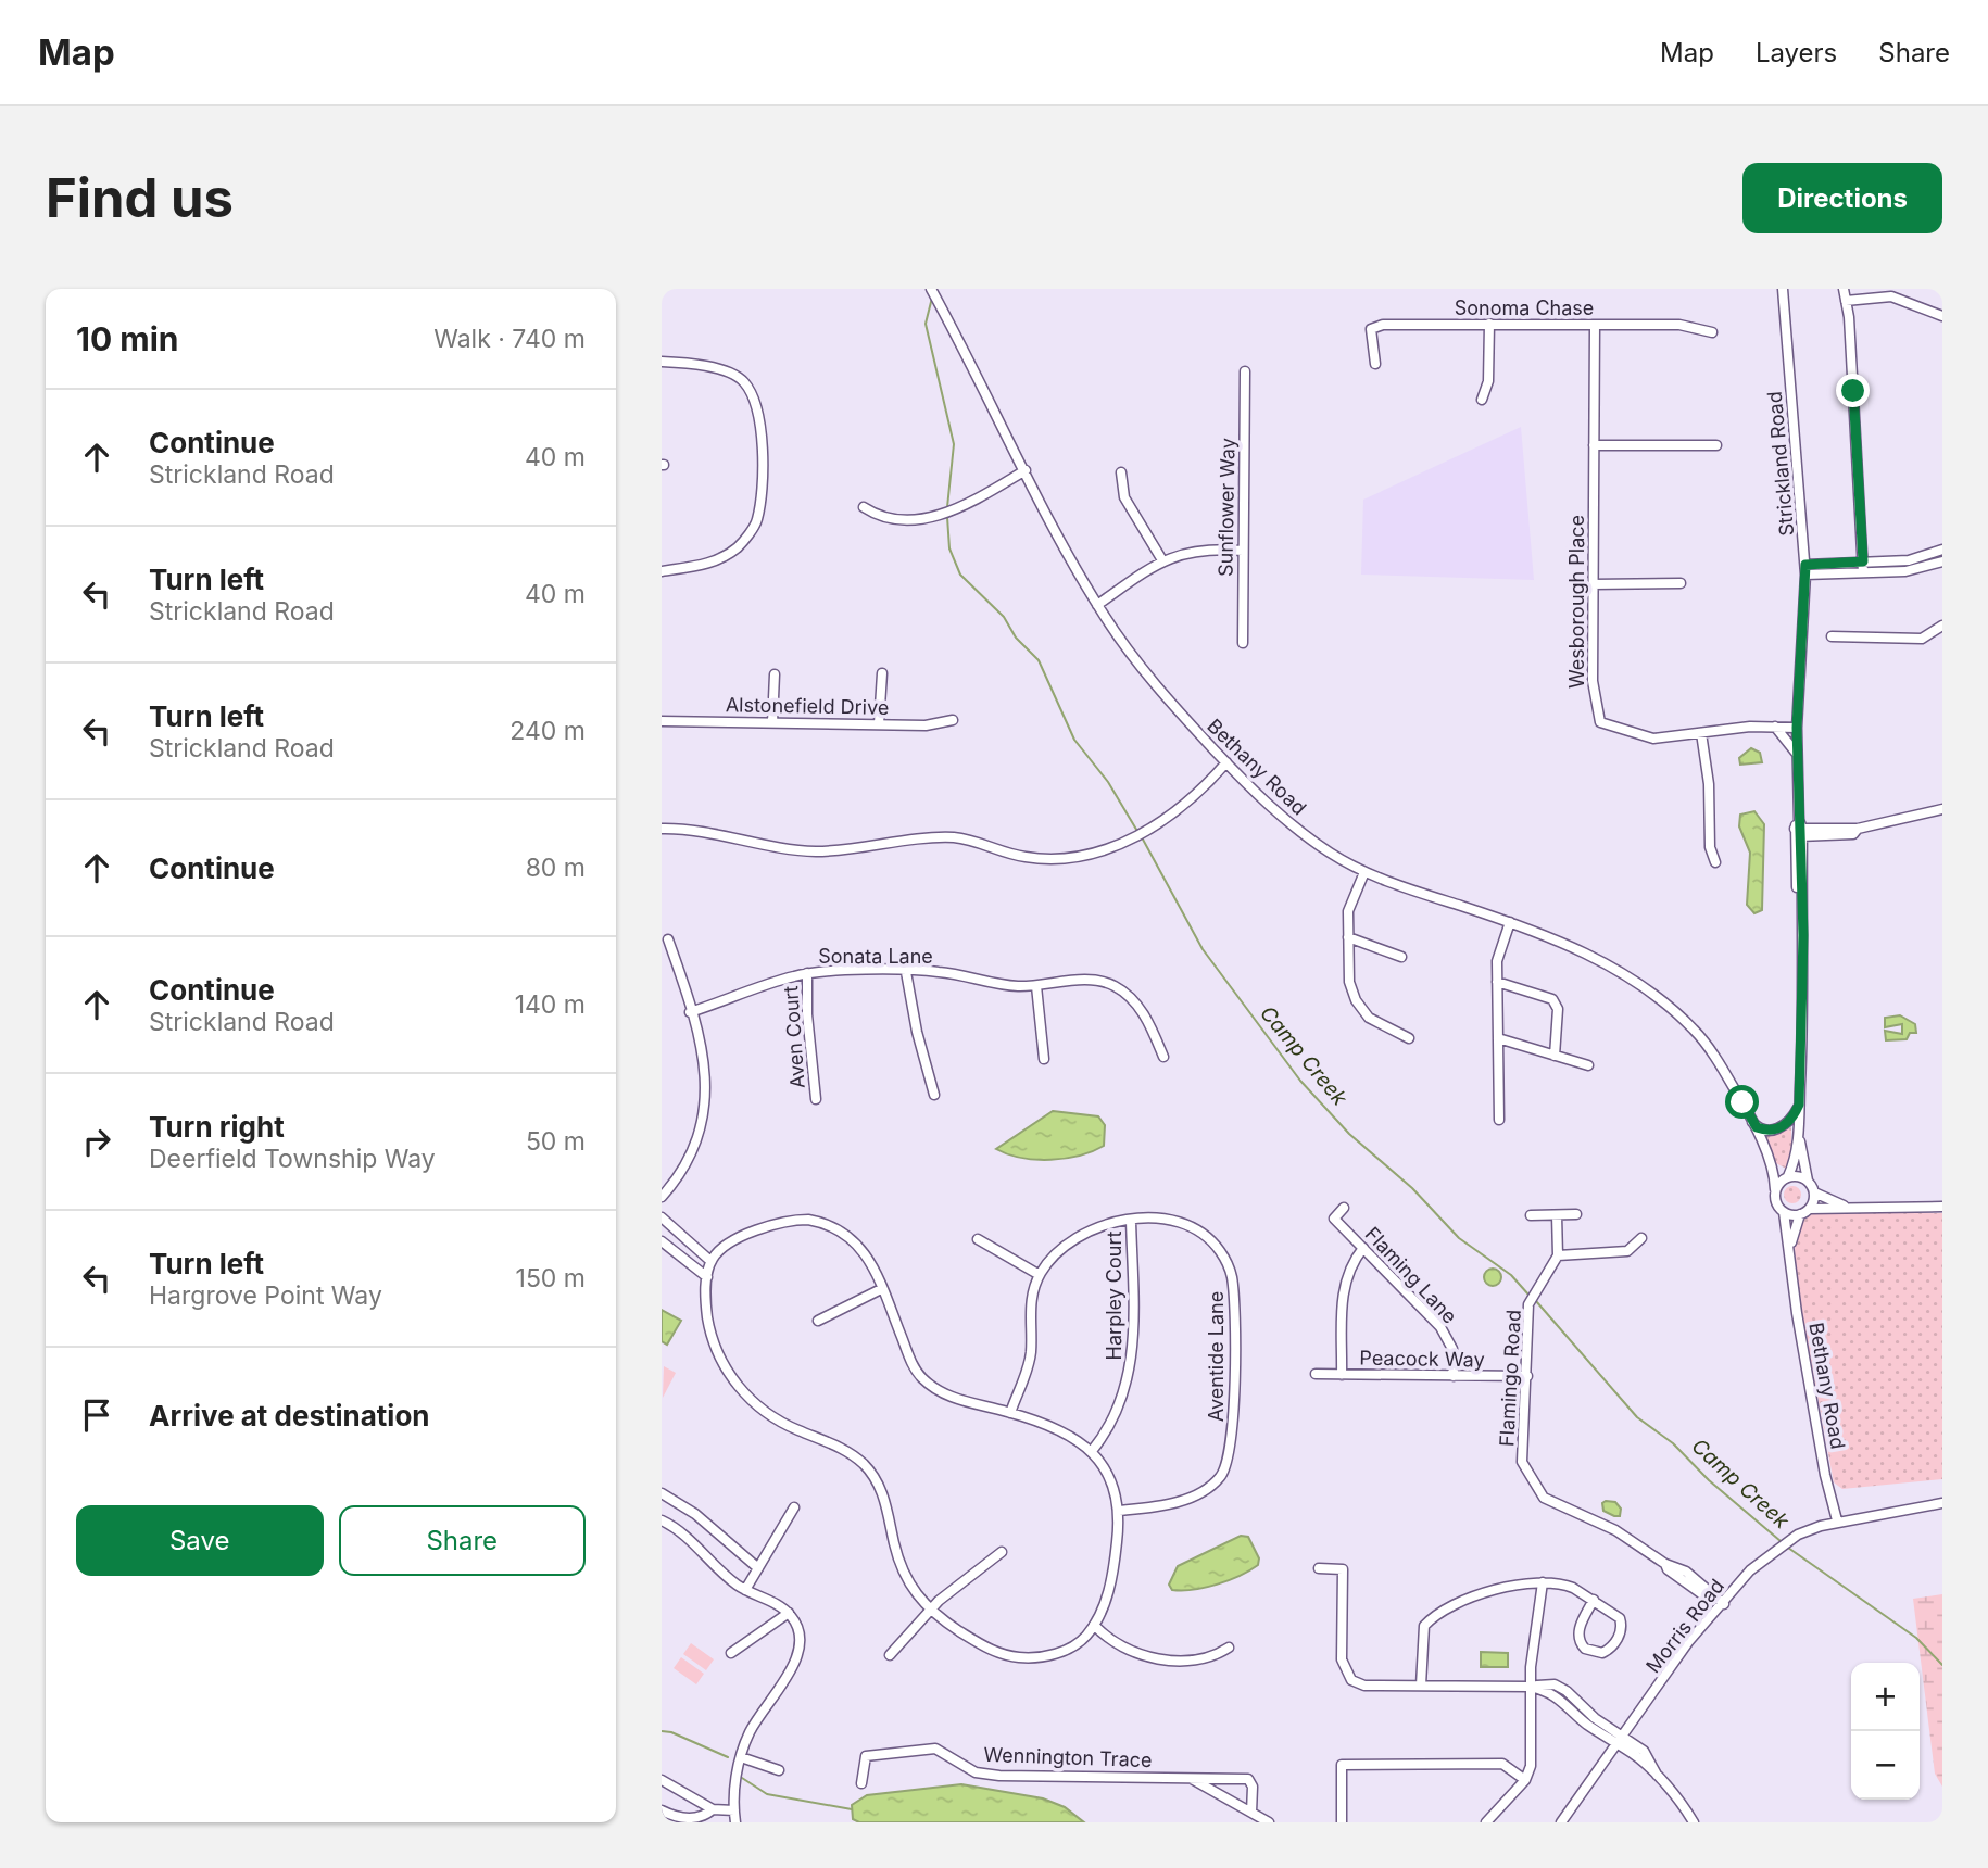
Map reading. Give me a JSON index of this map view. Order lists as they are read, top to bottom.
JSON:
{
  "streets": {
    "street": [
      "Sonoma Chase",
      "Strickland Road",
      "Sunflower Way",
      "Wesborough Place",
      "Alstonefield Drive",
      "Bethany Road",
      "Sonata Lane",
      "Aven Court",
      "Flaming Lane",
      "Harpley Court",
      "Aventide Lane",
      "Peacock Way",
      "Flamingo Road",
      "Morris Road",
      "Wennington Trace"
    ]
  },
  "crossings": [
    ["Sonoma Chase", "Wesborough Place"],
    ["Strickland Road", "Wesborough Place"],
    ["Bethany Road", "Morris Road"],
    ["Sonata Lane", "Aven Court"],
    ["Flaming Lane", "Peacock Way"],
    ["Harpley Court", "Aventide Lane"],
    ["Peacock Way", "Flamingo Road"],
    ["Flamingo Road", "Morris Road"]
  ],
  "water": ["Camp Creek"],
  "page": {
    "header": "Map",
    "nav": ["Map", "Layers", "Share"],
    "buttons": [
      "Directions",
      ["Save", "Share"]
    ],
    "title": "Find us",
    "heading": ["10 min", "Walk · 740 m"],
    "list": [
      ["Continue", "Strickland Road", "40 m"],
      ["Turn left", "Strickland Road", "40 m"],
      ["Turn left", "Strickland Road", "240 m"],
      ["Continue", "80 m"],
      ["Continue", "Strickland Road", "140 m"],
      ["Turn right", "Deerfield Township Way", "50 m"],
      ["Turn left", "Hargrove Point Way", "150 m"],
      "Arrive at destination"
    ],
    "map_buttons": ["+", "−"]
  }
}
